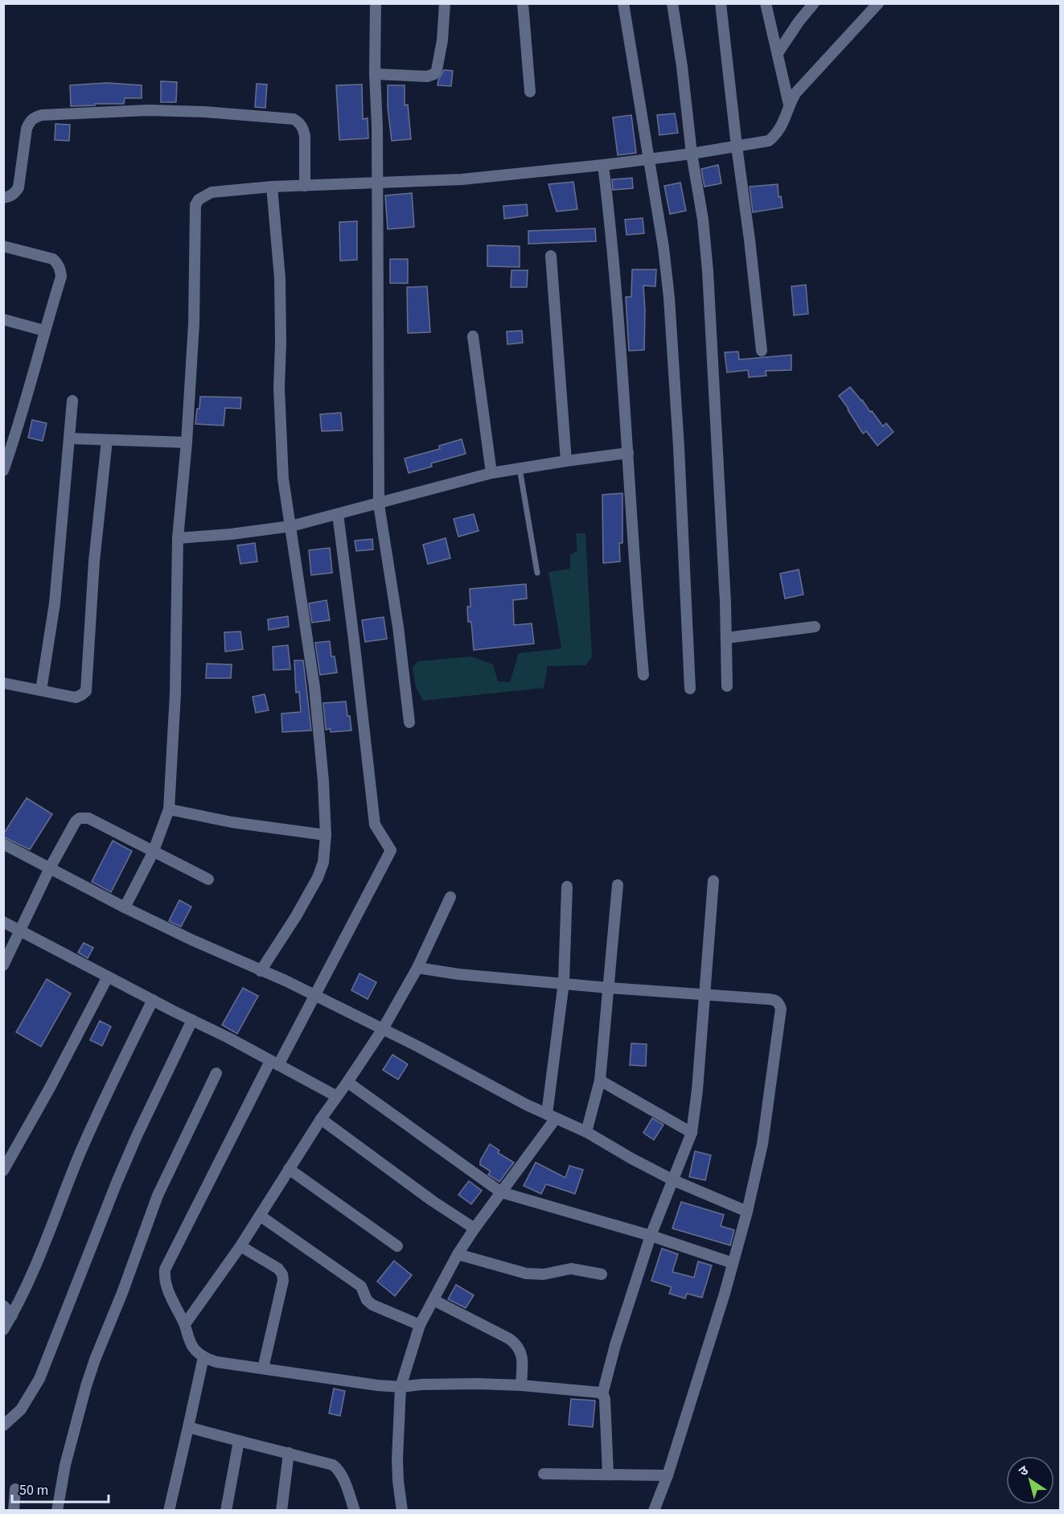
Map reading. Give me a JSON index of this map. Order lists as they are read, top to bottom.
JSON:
{
  "scale_bar": "50 m",
  "north": "top left"
}
